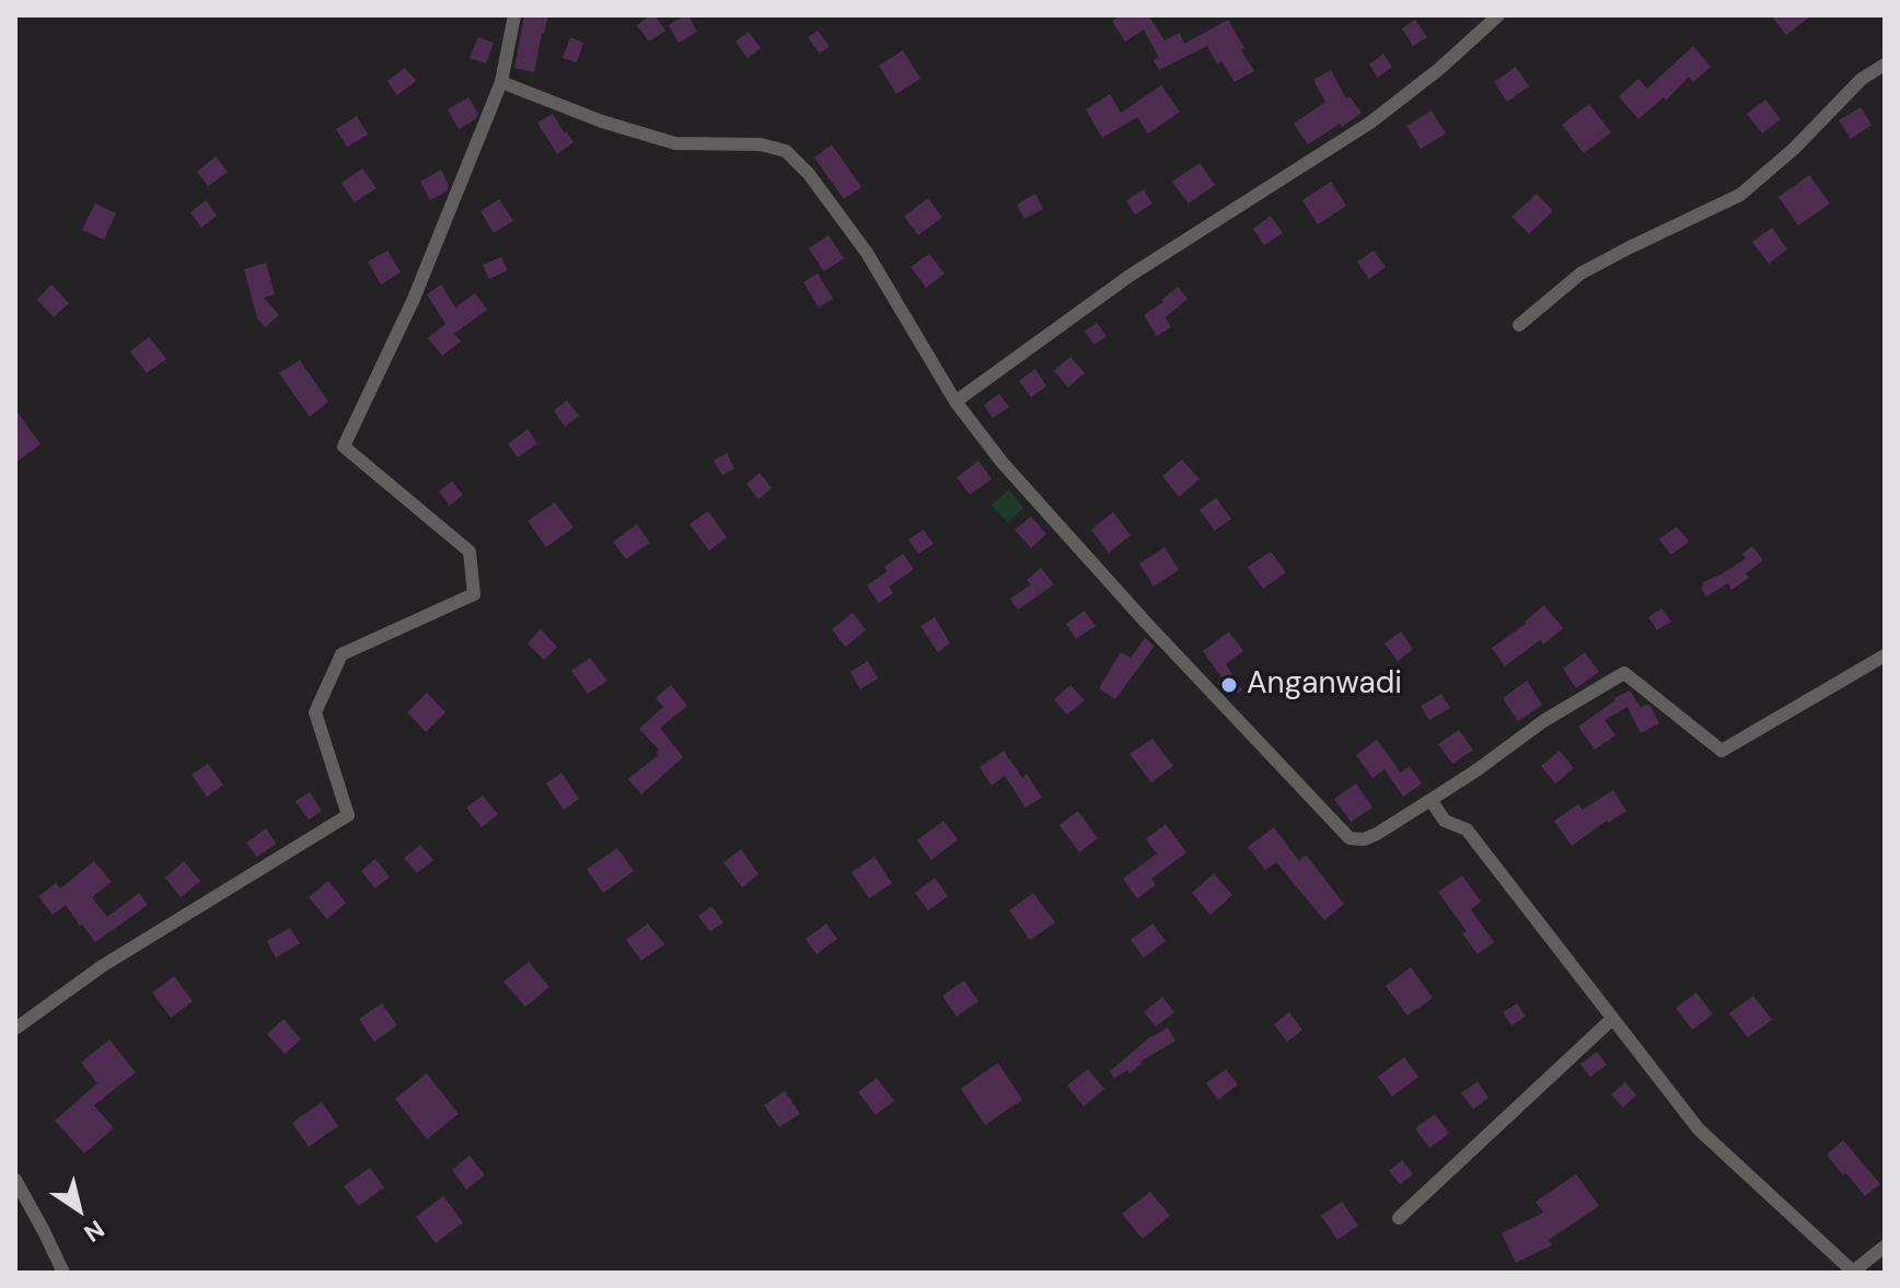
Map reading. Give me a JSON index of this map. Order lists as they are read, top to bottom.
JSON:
{
  "places": ["Anganwadi"],
  "north": "bottom right"
}
